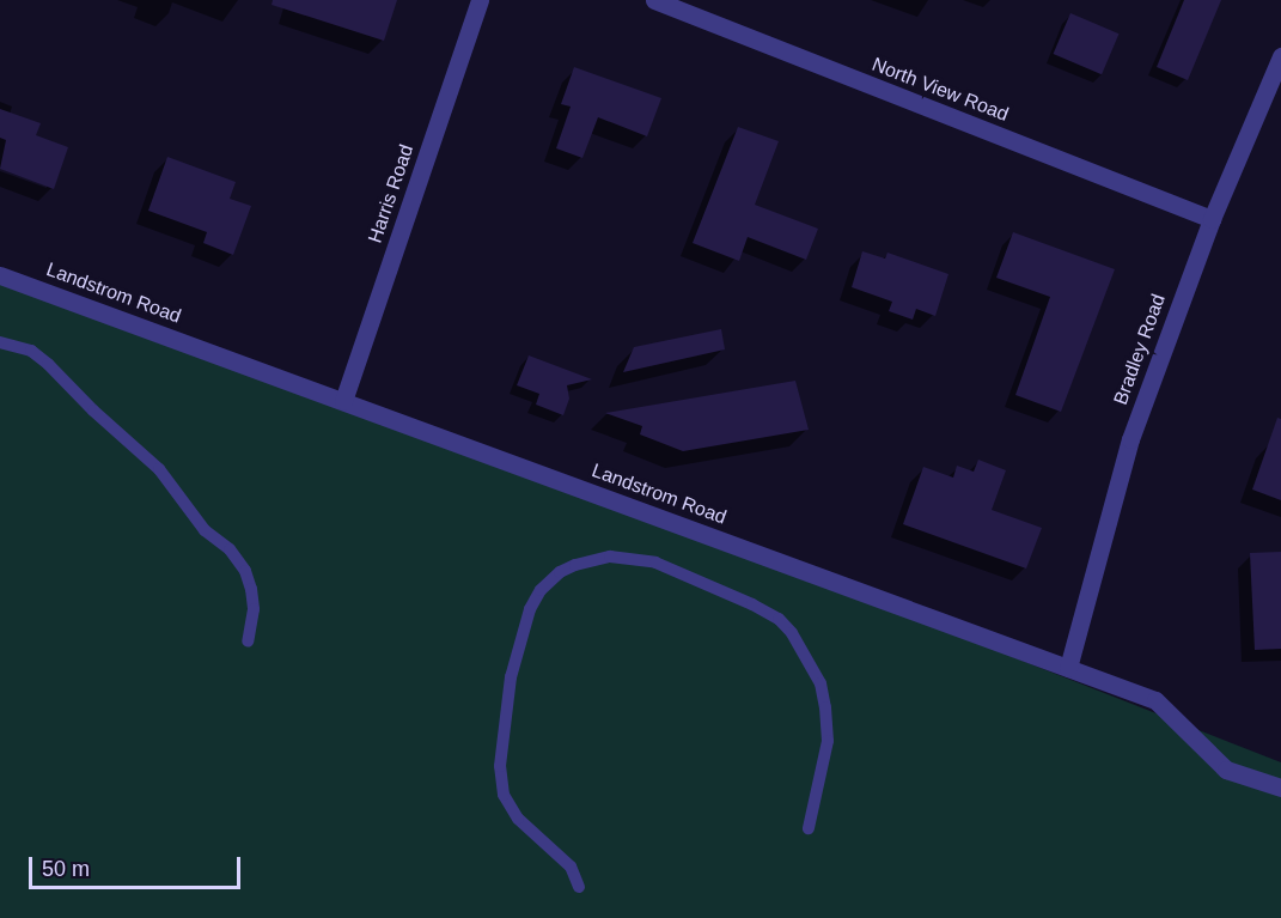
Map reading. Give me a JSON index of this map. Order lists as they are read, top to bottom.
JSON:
{
  "streets": {
    "street": [
      "North View Road",
      "Harris Road",
      "Landstrom Road",
      "Bradley Road"
    ]
  },
  "crossings": [
    ["North View Road", "Bradley Road"],
    ["Harris Road", "Landstrom Road"],
    ["Landstrom Road", "Bradley Road"]
  ],
  "scale_bar": "50 m"
}
